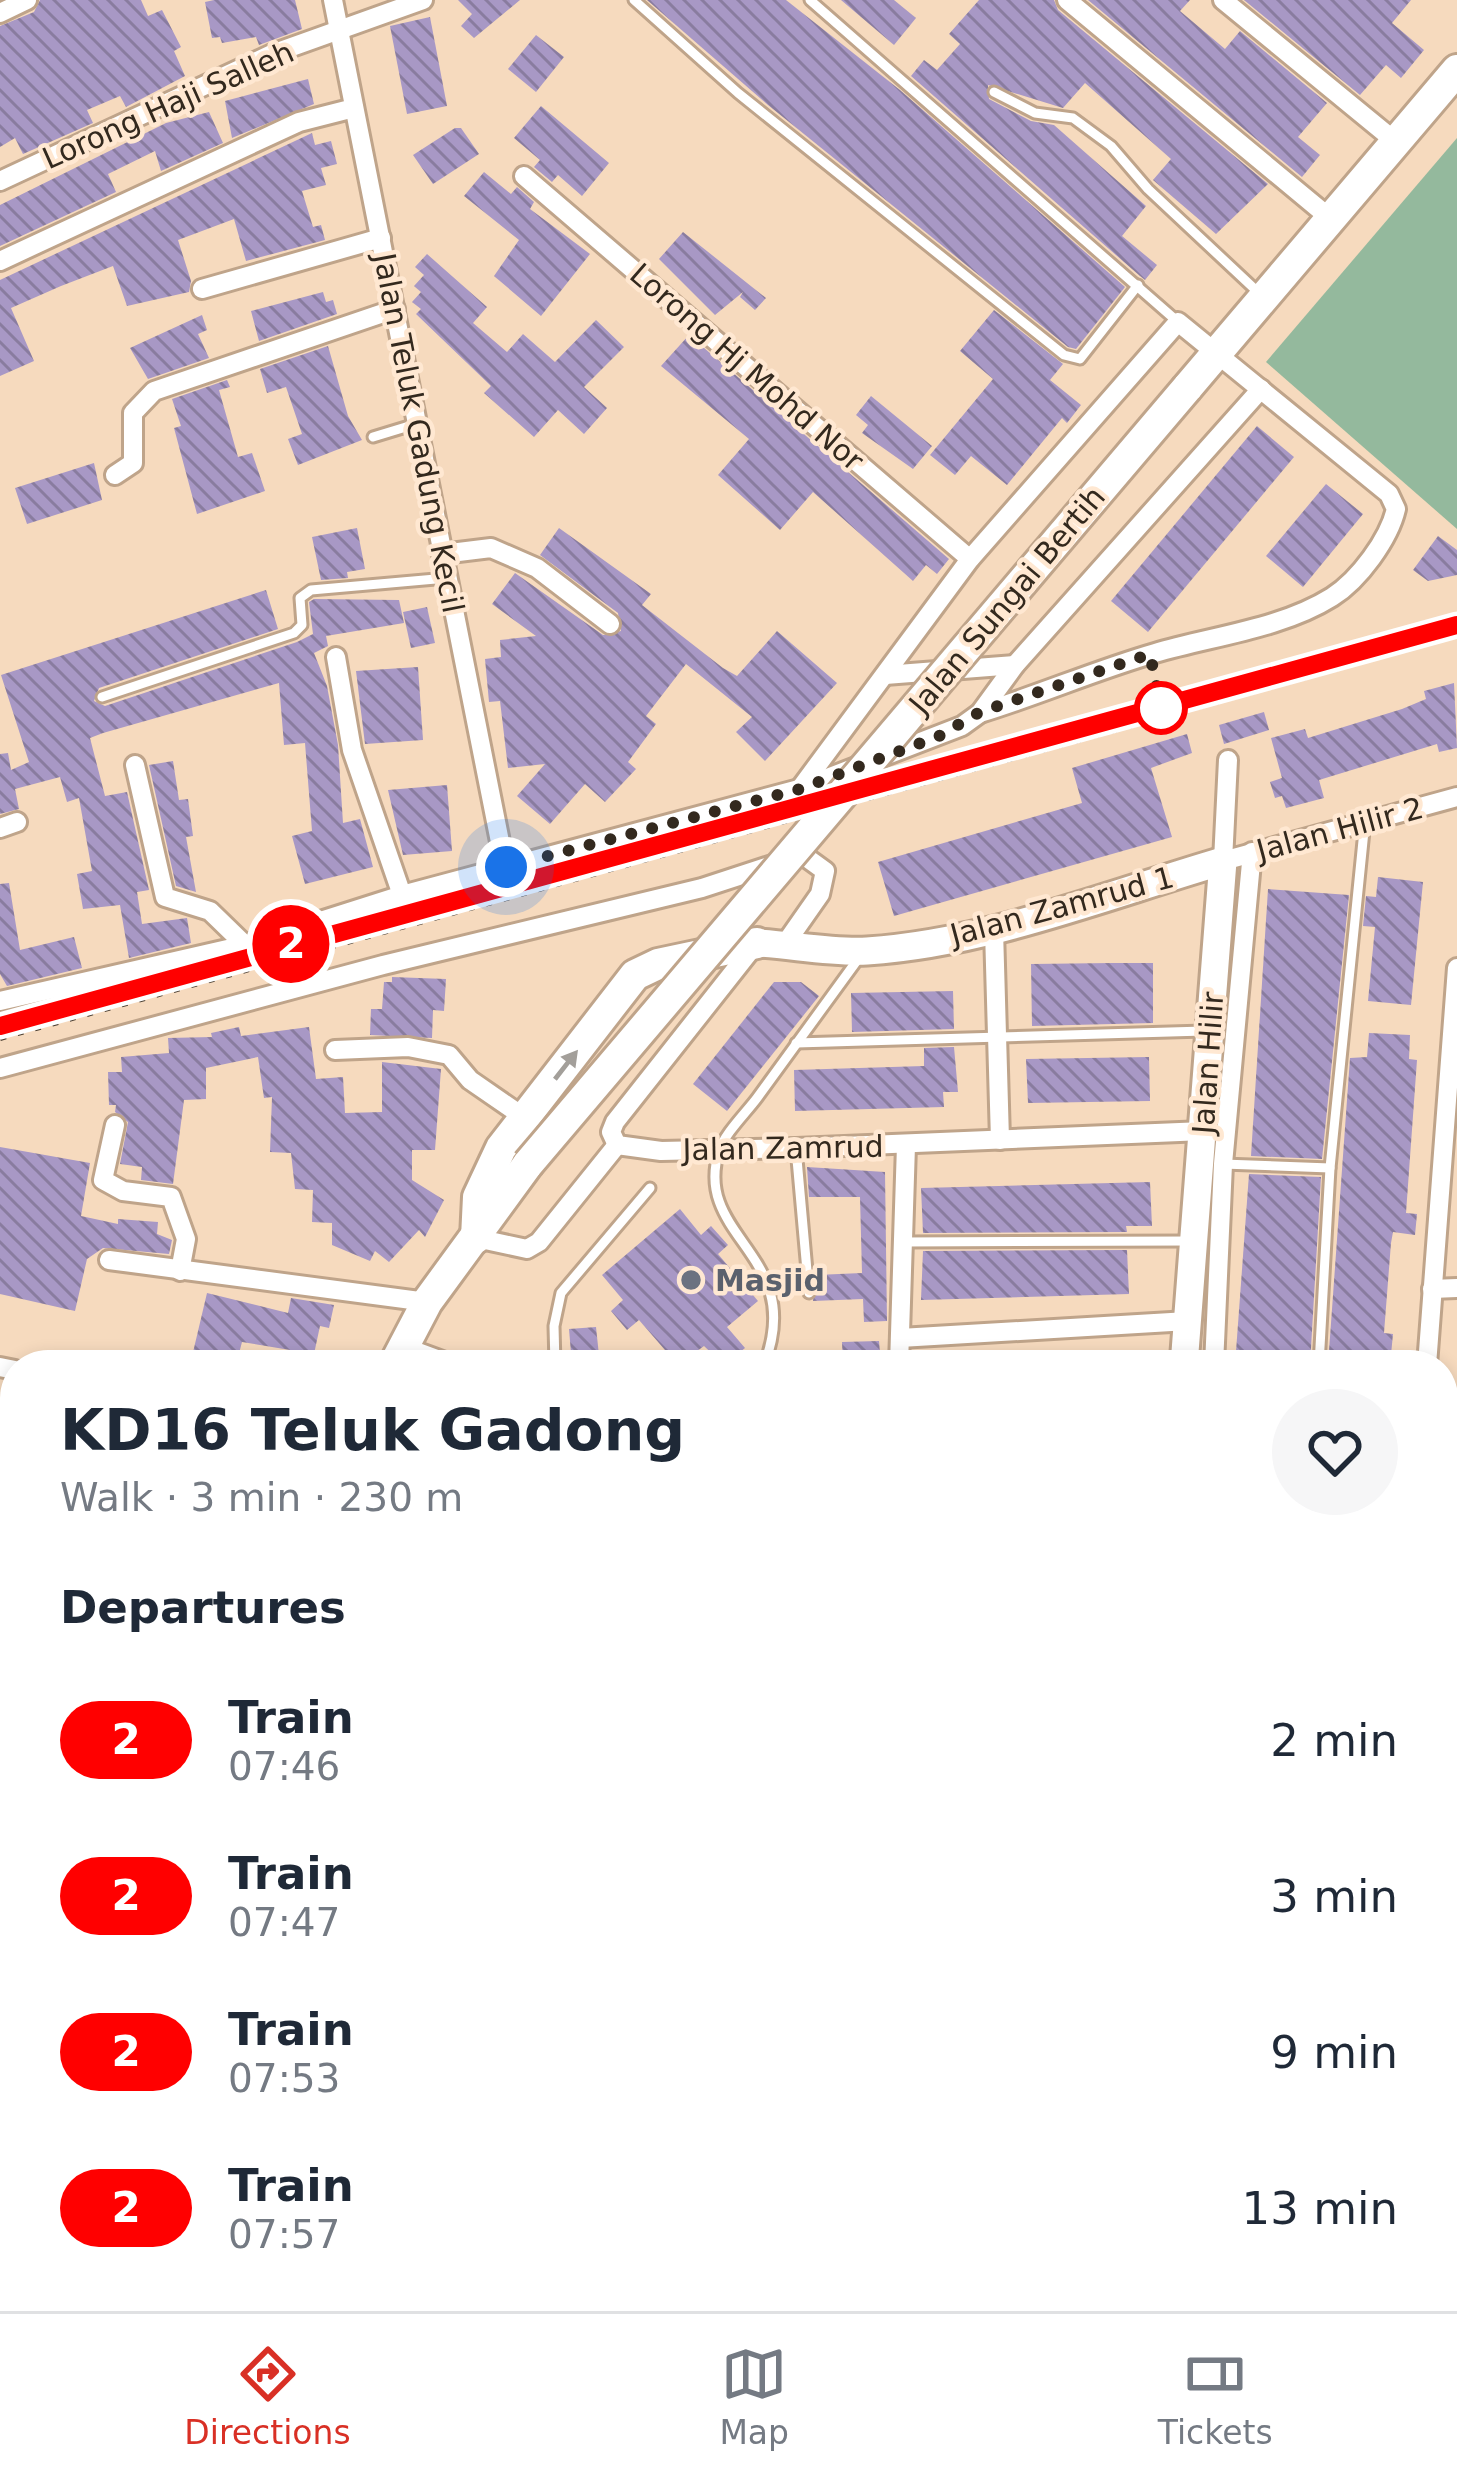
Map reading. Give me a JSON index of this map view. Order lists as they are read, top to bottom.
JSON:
{
  "streets": {
    "main road": ["Jalan Sungai Bertih"],
    "street": [
      "Lorong Haji Salleh",
      "Lorong Hj Mohd Nor",
      "Jalan Teluk Gadung Kecil",
      "Jalan Hilir 2",
      "Jalan Zamrud 1",
      "Jalan Hilir",
      "Jalan Zamrud"
    ]
  },
  "crossings": [
    ["Lorong Haji Salleh", "Jalan Teluk Gadung Kecil"],
    ["Jalan Hilir 2", "Jalan Zamrud 1"],
    ["Jalan Hilir 2", "Jalan Hilir"],
    ["Jalan Zamrud 1", "Jalan Hilir"],
    ["Jalan Hilir", "Jalan Zamrud"]
  ],
  "places": ["Masjid"],
  "page": {
    "on_map": "2",
    "heading": [
      ["KD16 Teluk Gadong", "Walk · 3 min · 230 m"],
      "Departures"
    ],
    "list": [
      {
        "mark": "2",
        "name": "Train",
        "note": "07:46",
        "value": "2 min"
      },
      {
        "mark": "2",
        "name": "Train",
        "note": "07:47",
        "value": "3 min"
      },
      {
        "mark": "2",
        "name": "Train",
        "note": "07:53",
        "value": "9 min"
      },
      {
        "mark": "2",
        "name": "Train",
        "note": "07:57",
        "value": "13 min"
      }
    ],
    "tabs": ["Directions", "Map", "Tickets"]
  }
}
